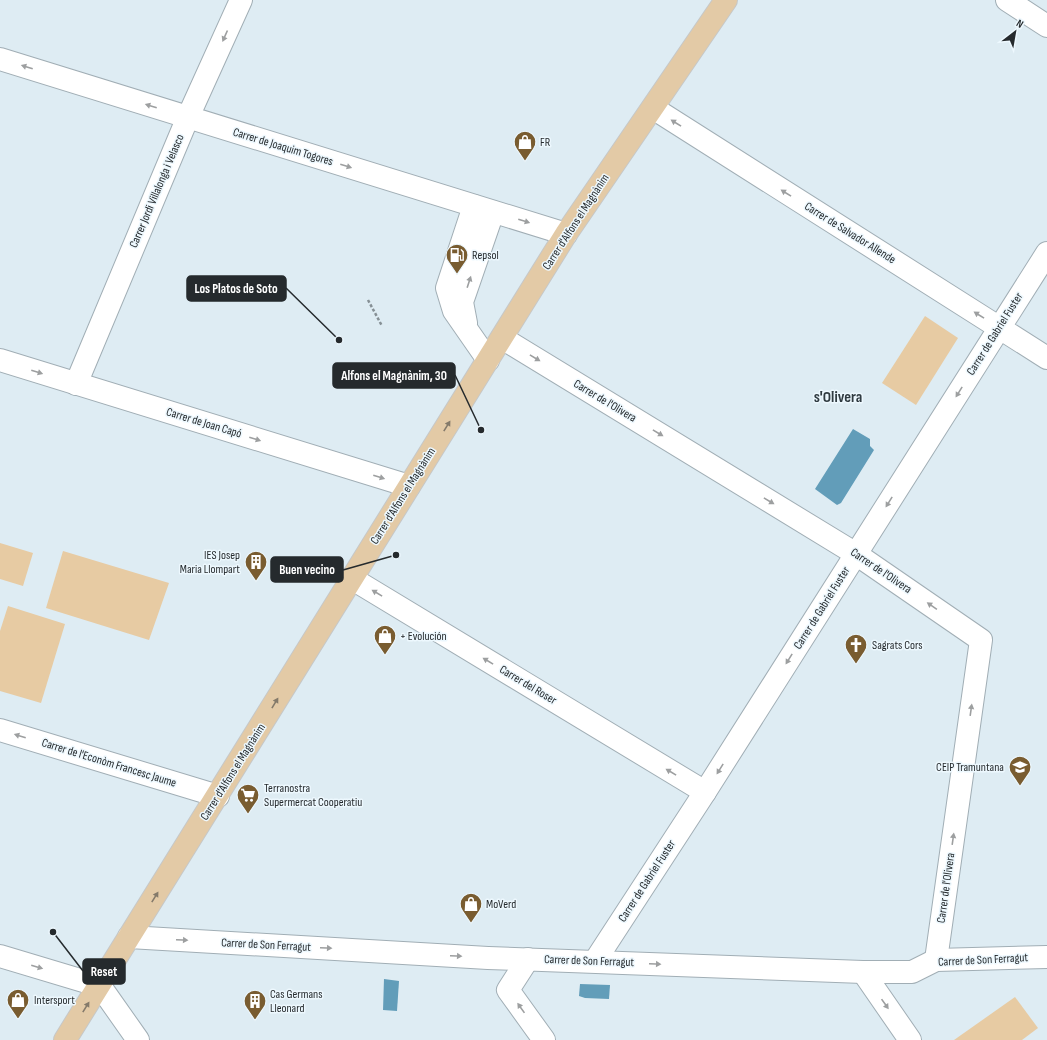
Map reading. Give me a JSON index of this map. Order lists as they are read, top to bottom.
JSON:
{
  "streets": {
    "main road": ["Carrer d'Alfons el Magnànim"],
    "street": [
      "Carrer de Joaquim Togores",
      "Carrer Jordi Villalonga i Velasco",
      "Carrer de Salvador Allende",
      "Carrer de Gabriel Fuster",
      "Carrer de l'Olivera",
      "Carrer de Joan Capó",
      "Carrer del Roser",
      "Carrer de l'Econòm Francesc Jaume",
      "Carrer de Son Ferragut"
    ]
  },
  "crossings": [
    ["Carrer de Joaquim Togores", "Carrer Jordi Villalonga i Velasco"],
    ["Carrer de Joaquim Togores", "Carrer d'Alfons el Magnànim"],
    ["Carrer Jordi Villalonga i Velasco", "Carrer de Joan Capó"],
    ["Carrer d'Alfons el Magnànim", "Carrer de Salvador Allende"],
    ["Carrer d'Alfons el Magnànim", "Carrer de l'Olivera"],
    ["Carrer d'Alfons el Magnànim", "Carrer de Joan Capó"],
    ["Carrer d'Alfons el Magnànim", "Carrer del Roser"],
    ["Carrer d'Alfons el Magnànim", "Carrer de l'Econòm Francesc Jaume"],
    ["Carrer d'Alfons el Magnànim", "Carrer de Son Ferragut"],
    ["Carrer de Salvador Allende", "Carrer de Gabriel Fuster"],
    ["Carrer de Gabriel Fuster", "Carrer de l'Olivera"],
    ["Carrer de Gabriel Fuster", "Carrer del Roser"],
    ["Carrer de Gabriel Fuster", "Carrer de Son Ferragut"],
    ["Carrer de l'Olivera", "Carrer de Son Ferragut"]
  ],
  "one_way": [
    "Carrer d'Alfons el Magnànim",
    "Carrer de Salvador Allende",
    "Carrer de Gabriel Fuster",
    "Carrer de Joan Capó",
    "Carrer del Roser",
    "Carrer de l'Econòm Francesc Jaume",
    "Carrer de Son Ferragut"
  ],
  "districts": ["s'Olivera"],
  "places": {
    "shop": [
      "FR",
      "+ Evolución",
      "MoVerd",
      "Intersport"
    ],
    "fuel station": ["Repsol"],
    "other": [
      "Los Platos de Soto",
      "Alfons el Magnànim, 30",
      "Buen vecino",
      "Reset"
    ],
    "building": ["IES Josep Maria Llompart", "Cas Germans Lleonard"],
    "church": ["Sagrats Cors"],
    "school or university": ["CEIP Tramuntana"],
    "supermarket": ["Terranostra Supermercat Cooperatiu"]
  },
  "north": "top right"
}
